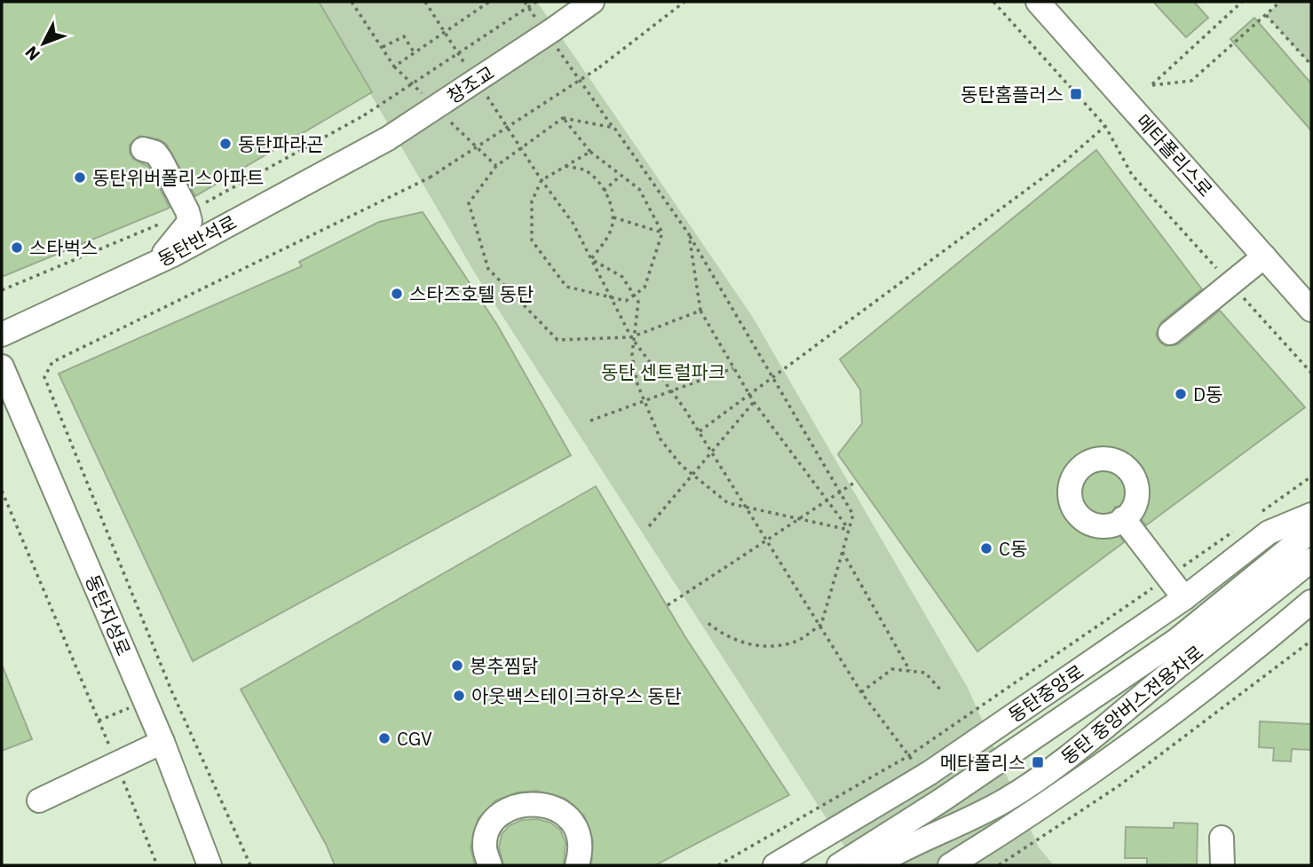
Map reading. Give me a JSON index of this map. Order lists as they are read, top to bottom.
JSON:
{
  "streets": {
    "street": [
      "창조교",
      "메타폴리스로",
      "동탄반석로",
      "동탄지성로",
      "동탄중앙로",
      "동탄 중앙버스전용차로"
    ]
  },
  "crossings": [
    ["창조교", "동탄반석로"]
  ],
  "parks": ["동탄 센트럴파크"],
  "places": {
    "transit": ["동탄홈플러스", "메타폴리스"],
    "other": [
      "동탄파라곤",
      "동탄위버폴리스아파트",
      "스타벅스",
      "스타즈호텔 동탄",
      "D동",
      "C동",
      "봉추찜닭",
      "아웃백스테이크하우스 동탄",
      "CGV"
    ]
  },
  "north": "bottom left"
}
